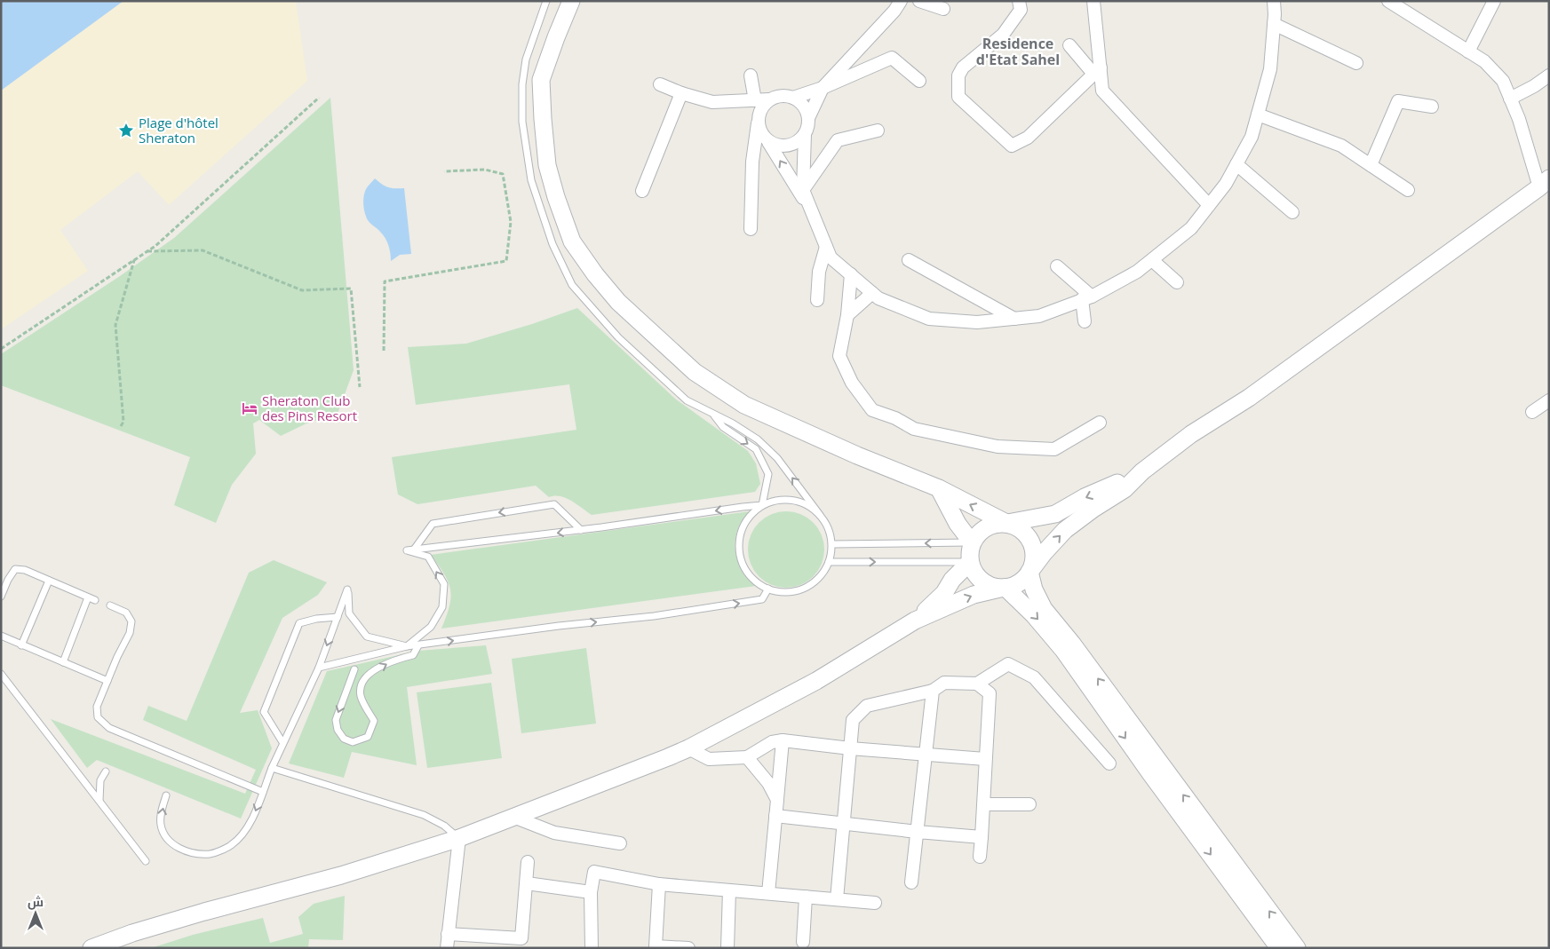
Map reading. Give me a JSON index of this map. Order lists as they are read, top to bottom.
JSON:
{
  "districts": ["Residence d'Etat Sahel"],
  "places": {
    "place": ["Plage d'hôtel Sheraton"],
    "hotel": ["Sheraton Club des Pins Resort"]
  },
  "north": "top"
}
